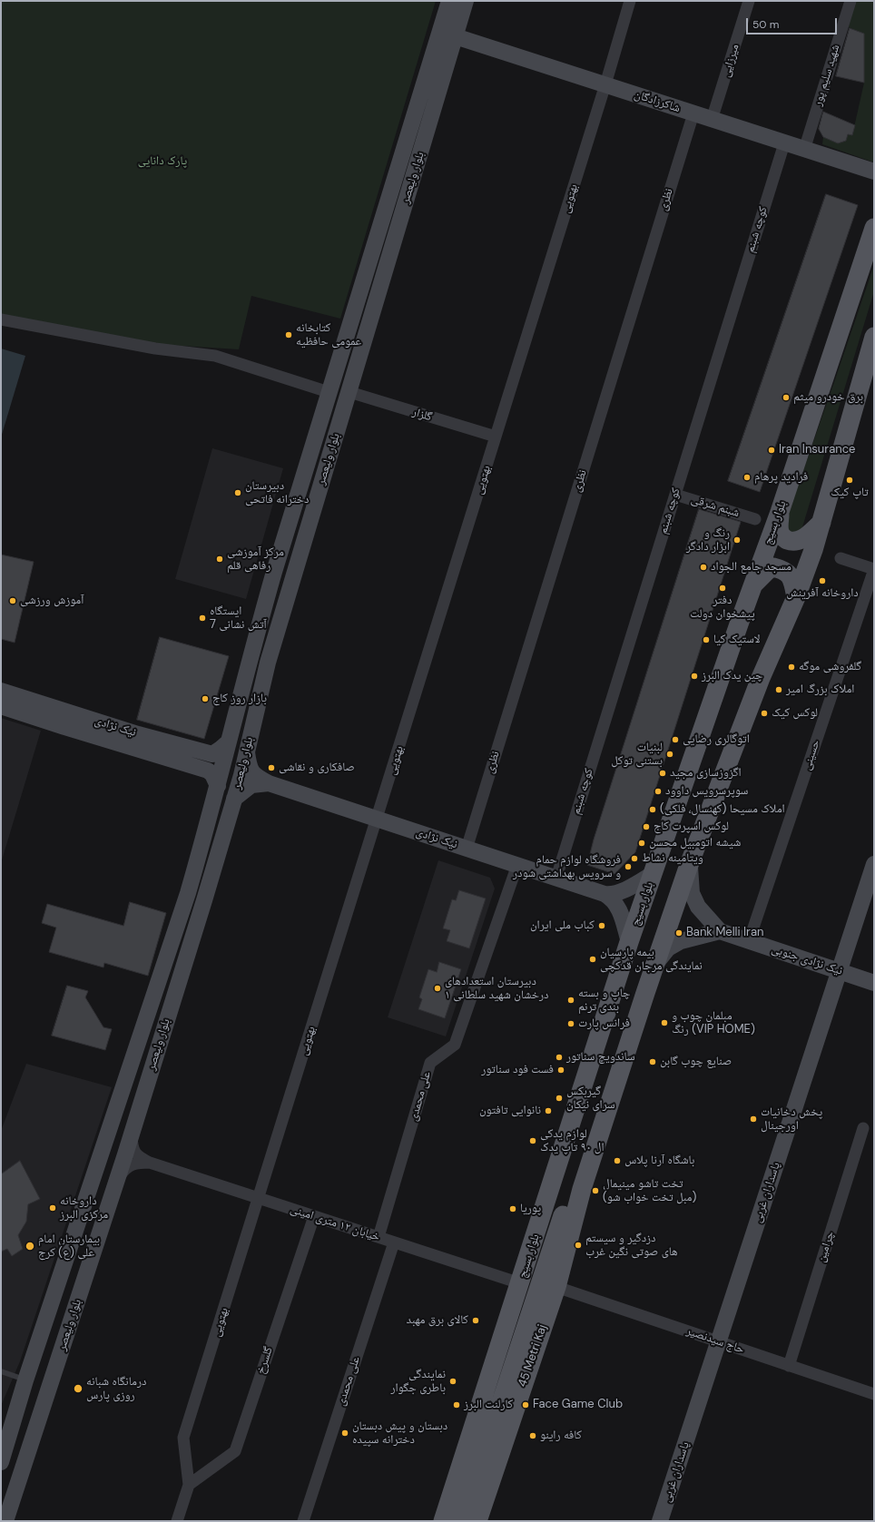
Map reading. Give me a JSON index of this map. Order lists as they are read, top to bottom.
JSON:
{
  "streets": {
    "main road": ["بلوار بسیج", "45 Metri Kaj"],
    "street": [
      "میرزایی",
      "شهید سلیم پور",
      "شاکرزادگان",
      "بلوار ولیعصر",
      "بهتویی",
      "نظری",
      "کوچه شبنم",
      "گلزار",
      "شبنم شرقی",
      "نیک نژادی",
      "حسینی",
      "نیک نژادی جنوبی",
      "علی محمدی",
      "پاسداران غربی",
      "خیابان ۱۲ متری امینی",
      "چرامین",
      "حاج سیدنصیر",
      "گلسرخ"
    ]
  },
  "crossings": [
    ["میرزایی", "شاکرزادگان"],
    ["شهید سلیم پور", "شاکرزادگان"],
    ["شاکرزادگان", "بلوار ولیعصر"],
    ["شاکرزادگان", "بهتویی"],
    ["شاکرزادگان", "نظری"],
    ["شاکرزادگان", "کوچه شبنم"],
    ["بلوار ولیعصر", "گلزار"],
    ["بهتویی", "گلزار"],
    ["بهتویی", "نیک نژادی"],
    ["بهتویی", "خیابان ۱۲ متری امینی"],
    ["بهتویی", "گلسرخ"],
    ["نظری", "نیک نژادی"],
    ["کوچه شبنم", "شبنم شرقی"],
    ["کوچه شبنم", "نیک نژادی"],
    ["بلوار بسیج", "خیابان ۱۲ متری امینی"],
    ["نیک نژادی", "علی محمدی"],
    ["حسینی", "نیک نژادی جنوبی"],
    ["نیک نژادی جنوبی", "پاسداران غربی"],
    ["علی محمدی", "خیابان ۱۲ متری امینی"],
    ["پاسداران غربی", "حاج سیدنصیر"],
    ["خیابان ۱۲ متری امینی", "گلسرخ"],
    ["چرامین", "حاج سیدنصیر"],
    ["حاج سیدنصیر", "45 Metri Kaj"]
  ],
  "parks": ["پارک دانایی"],
  "places": [
    "کتابخانه عمومی حافظیه",
    "برق خودرو میثم",
    "Iran Insurance",
    "فرادید پرهام",
    "تاپ کیک",
    "دبیرستان دخترانه فاتحی",
    "رنگ و ابزار دادگر",
    "مرکز آموزشی رفاهی قلم",
    "مسجد جامع الجواد",
    "داروخانه آفرینش",
    "دفتر پیشخوان دولت",
    "آموزش ورزشی",
    "ایستگاه آتش نشانی 7",
    "لاستیک کیا",
    "گلفروشی موگه",
    "چین یدک البرز",
    "املاک بزرگ امیر",
    "بازار روز کاج",
    "لوکس کیک",
    "اتوگالری رضایی",
    "لبنیات بستنی توکل",
    "صافکاری و نقاشی",
    "اگزوزسازی مجید",
    "سوپرسرویس داوود",
    "املاک مسیحا (کهنسال، فلکی)",
    "لوکس اسپرت کاج",
    "شیشه اتومبیل محسن",
    "ویتامینه نشاط",
    "فروشگاه لوازم حمام و سرویس بهداشتی شودر",
    "کباب ملی ایران",
    "Bank Melli Iran",
    "بیمه پارسیان نمایندگی مرجان قدکچی",
    "دبیرستان استعدادهای درخشان شهید سلطانی ۱",
    "چاپ و بسته بندی ترنم",
    "مبلمان چوب و رنگ (VIP HOME)",
    "فرانس پارت",
    "ساندویچ سناتور",
    "صنایع چوب گابن",
    "فست فود سناتور",
    "گیربکس سرای نیکان",
    "نانوایی تافتون",
    "پخش دخانیات اورجینال",
    "لوازم یدکی ال ۹۰ تاپ یدک",
    "باشگاه آرنا پلاس",
    "تخت تاشو مینیمال (مبل تخت خواب شو)",
    "داروخانه مرکزی البرز",
    "پوریا",
    "دزدگیر و سیستم های صوتی نگین غرب",
    "بیمارستان امام علی (ع) کرج",
    "کالای برق مهبد",
    "نمایندگی باطری جگوار",
    "درمانگاه شبانه روزی پارس",
    "کارلنت البرز",
    "Face Game Club",
    "دبستان و پیش دبستان دخترانه سپیده",
    "کافه راینو"
  ],
  "scale_bar": "50 m"
}
